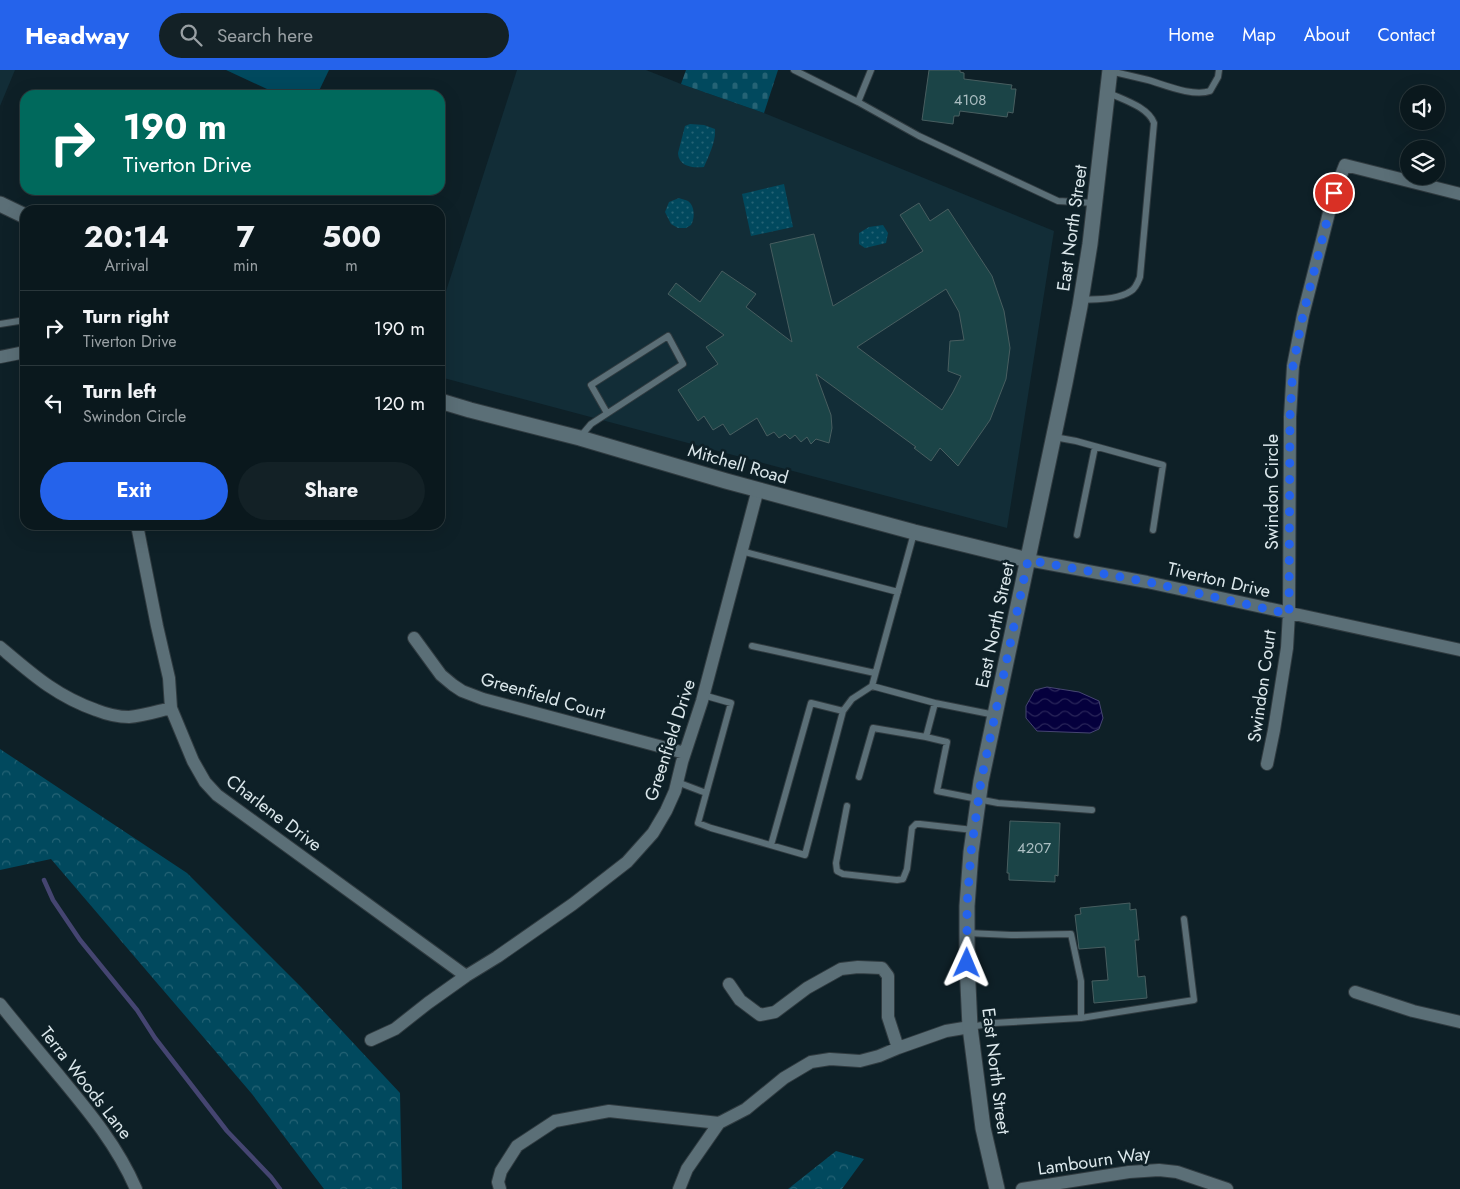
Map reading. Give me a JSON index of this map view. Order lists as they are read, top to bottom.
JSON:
{
  "streets": {
    "main road": ["East North Street", "Mitchell Road"],
    "street": [
      "Swindon Circle",
      "Tiverton Drive",
      "Swindon Court",
      "Greenfield Court",
      "Greenfield Drive",
      "Charlene Drive",
      "Terra Woods Lane",
      "Lambourn Way"
    ]
  },
  "crossings": [
    ["East North Street", "Mitchell Road"],
    ["East North Street", "Tiverton Drive"],
    ["Mitchell Road", "Tiverton Drive"],
    ["Mitchell Road", "Greenfield Drive"],
    ["Swindon Circle", "Tiverton Drive"],
    ["Swindon Circle", "Swindon Court"],
    ["Tiverton Drive", "Swindon Court"],
    ["Greenfield Court", "Greenfield Drive"],
    ["Greenfield Drive", "Charlene Drive"]
  ],
  "house_numbers": ["4108", "4207"],
  "page": {
    "header": "Headway",
    "search": "Search here",
    "nav": [
      "Home",
      "Map",
      "About",
      "Contact"
    ],
    "turn": ["190 m", "Tiverton Drive"],
    "eta": [
      "20:14",
      "Arrival",
      "7",
      "min",
      "500",
      "m"
    ],
    "list": [
      {
        "name": "Turn right",
        "note": "Tiverton Drive",
        "value": "190 m"
      },
      {
        "name": "Turn left",
        "note": "Swindon Circle",
        "value": "120 m"
      }
    ],
    "buttons": ["Exit", "Share"]
  }
}
